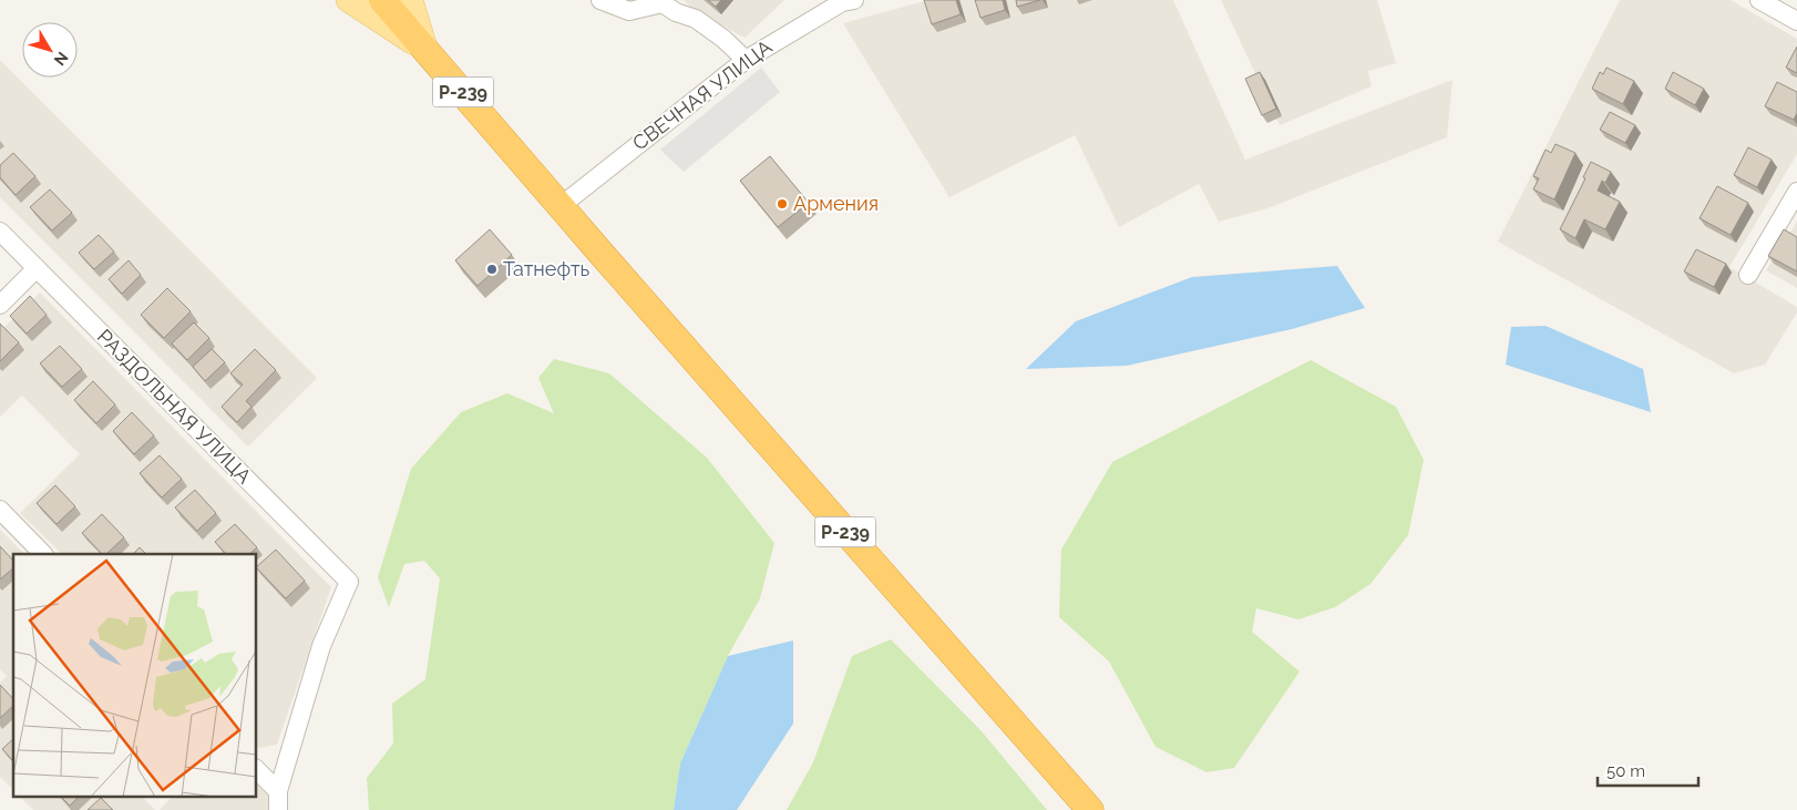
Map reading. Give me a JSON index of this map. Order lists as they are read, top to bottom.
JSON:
{
  "streets": {
    "highway": ["Р-239"],
    "street": ["СВЕЧНАЯ УЛИЦА", "РАЗДОЛЬНАЯ УЛИЦА"]
  },
  "crossings": [
    ["Р-239", "СВЕЧНАЯ УЛИЦА"]
  ],
  "places": ["Армения", "Татнефть"],
  "scale_bar": "50 m",
  "north": "bottom right"
}
